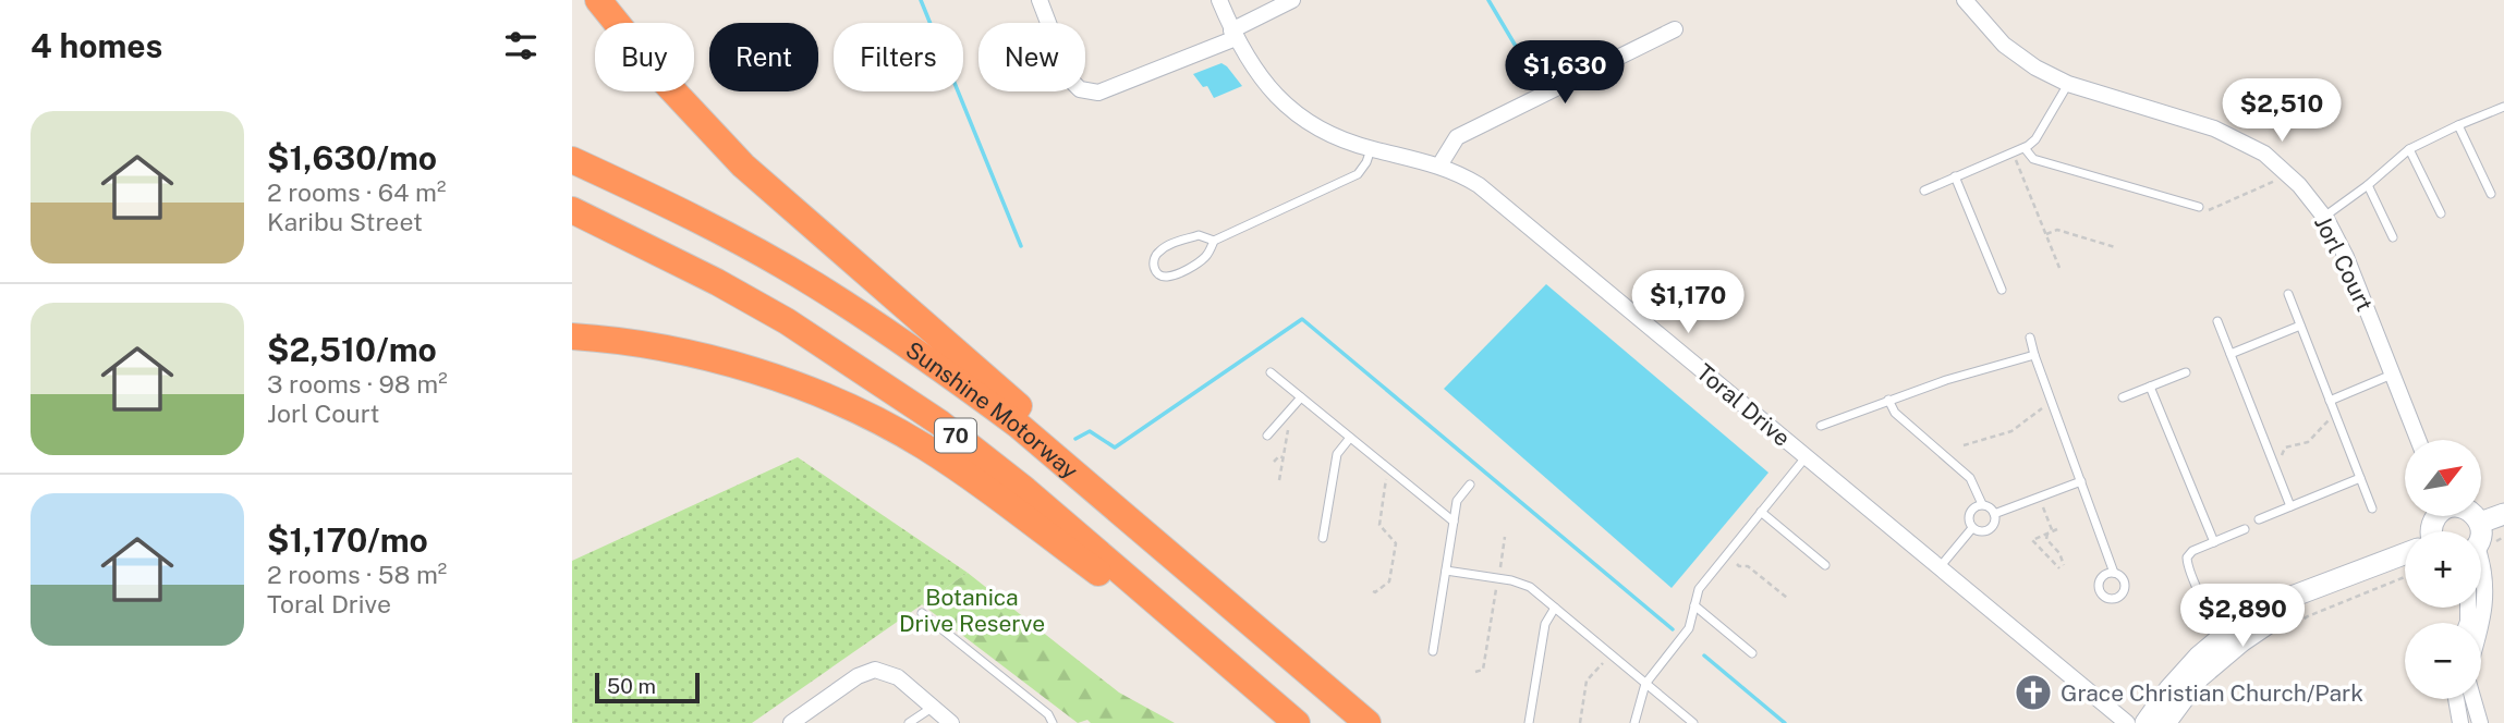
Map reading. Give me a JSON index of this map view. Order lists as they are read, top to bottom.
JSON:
{
  "streets": {
    "highway": ["Sunshine Motorway", "70"],
    "street": ["Jorl Court", "Toral Drive"]
  },
  "parks": ["Botanica Drive Reserve"],
  "places": {
    "church": ["Grace Christian Church/Park"]
  },
  "scale_bar": "50 m",
  "north": "top right",
  "page": {
    "heading": "4 homes",
    "chip": [
      "Buy",
      "Rent",
      "Filters",
      "New"
    ],
    "price": [
      "$1,630",
      "$2,510",
      "$1,170",
      "$2,890"
    ],
    "list": [
      {
        "name": "$1,630/mo",
        "note": "2 rooms · 64 m² · Karibu Street"
      },
      {
        "name": "$2,510/mo",
        "note": "3 rooms · 98 m² · Jorl Court"
      },
      {
        "name": "$1,170/mo",
        "note": "2 rooms · 58 m² · Toral Drive"
      }
    ],
    "map_buttons": ["+", "−"],
    "scale": "50 m"
  }
}
